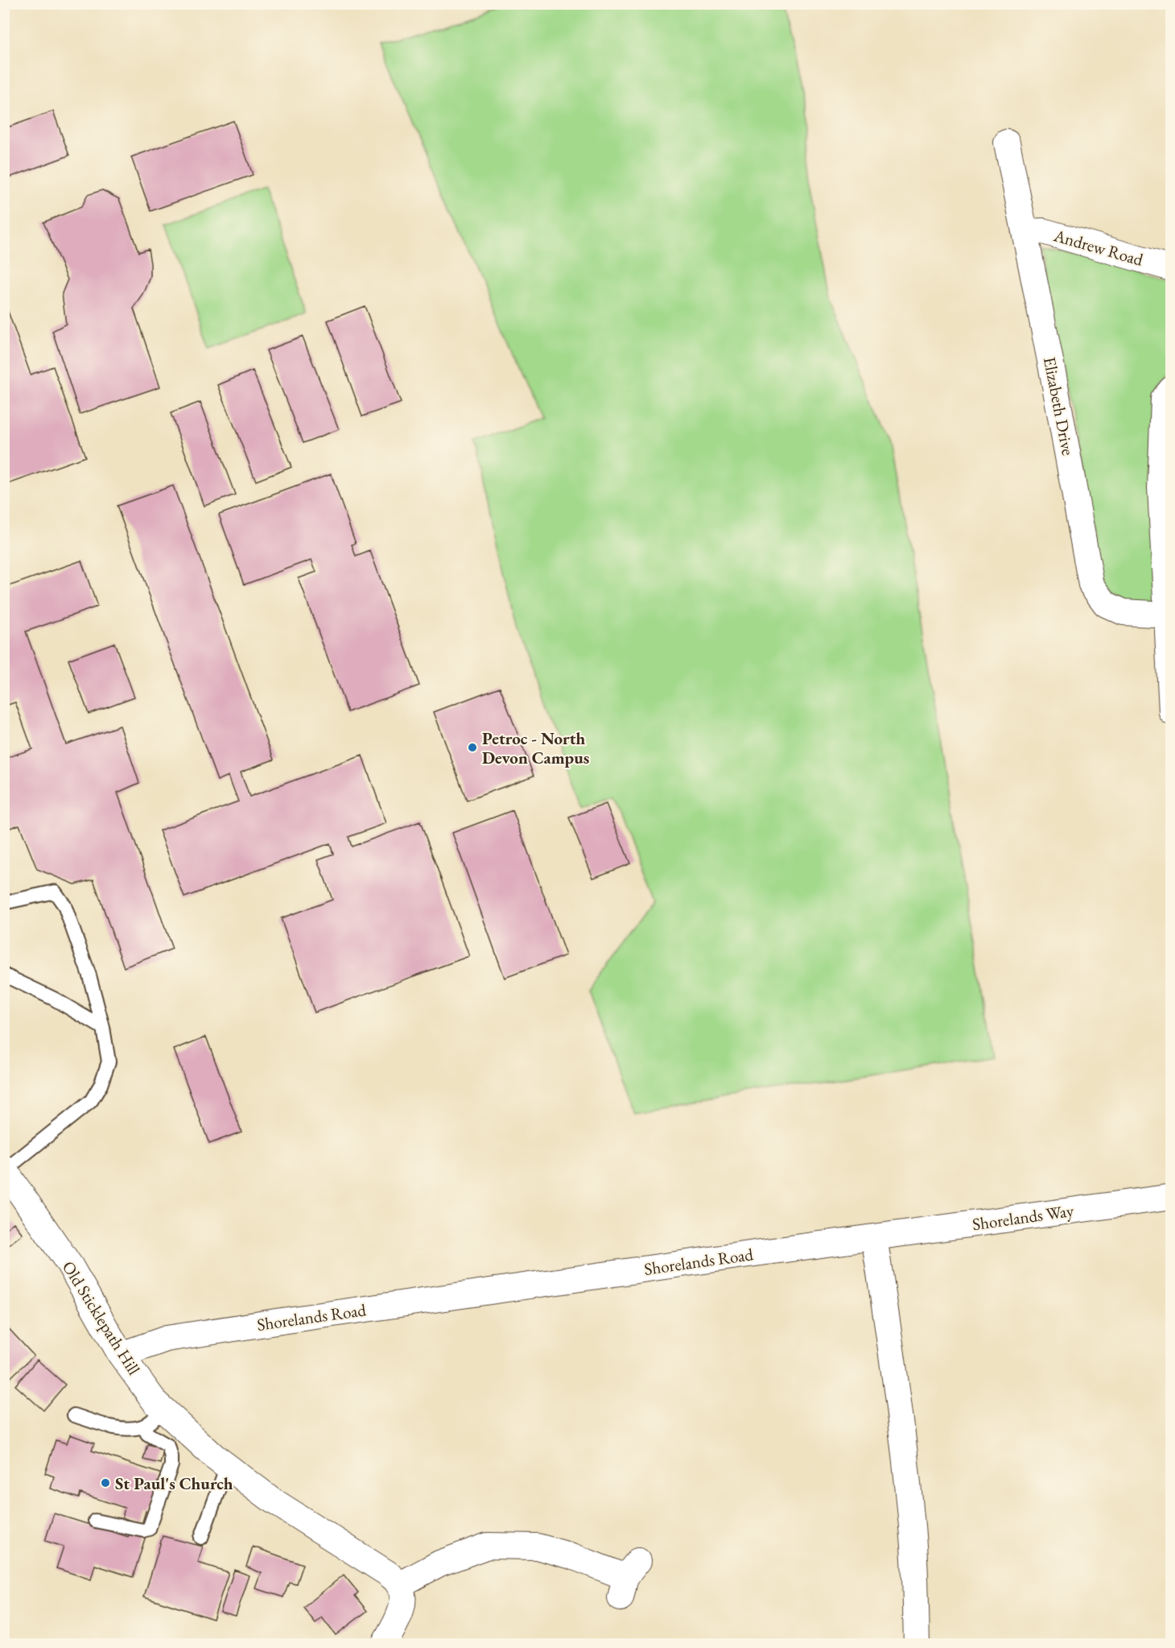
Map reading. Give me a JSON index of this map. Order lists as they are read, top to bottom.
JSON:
{
  "streets": {
    "street": [
      "Andrew Road",
      "Elizabeth Drive",
      "Shorelands Way",
      "Shorelands Road",
      "Old Sticklepath Hill"
    ]
  },
  "crossings": [
    ["Andrew Road", "Elizabeth Drive"],
    ["Shorelands Way", "Shorelands Road"],
    ["Shorelands Road", "Old Sticklepath Hill"]
  ],
  "places": ["Petroc - North Devon Campus", "St Paul's Church"]
}
